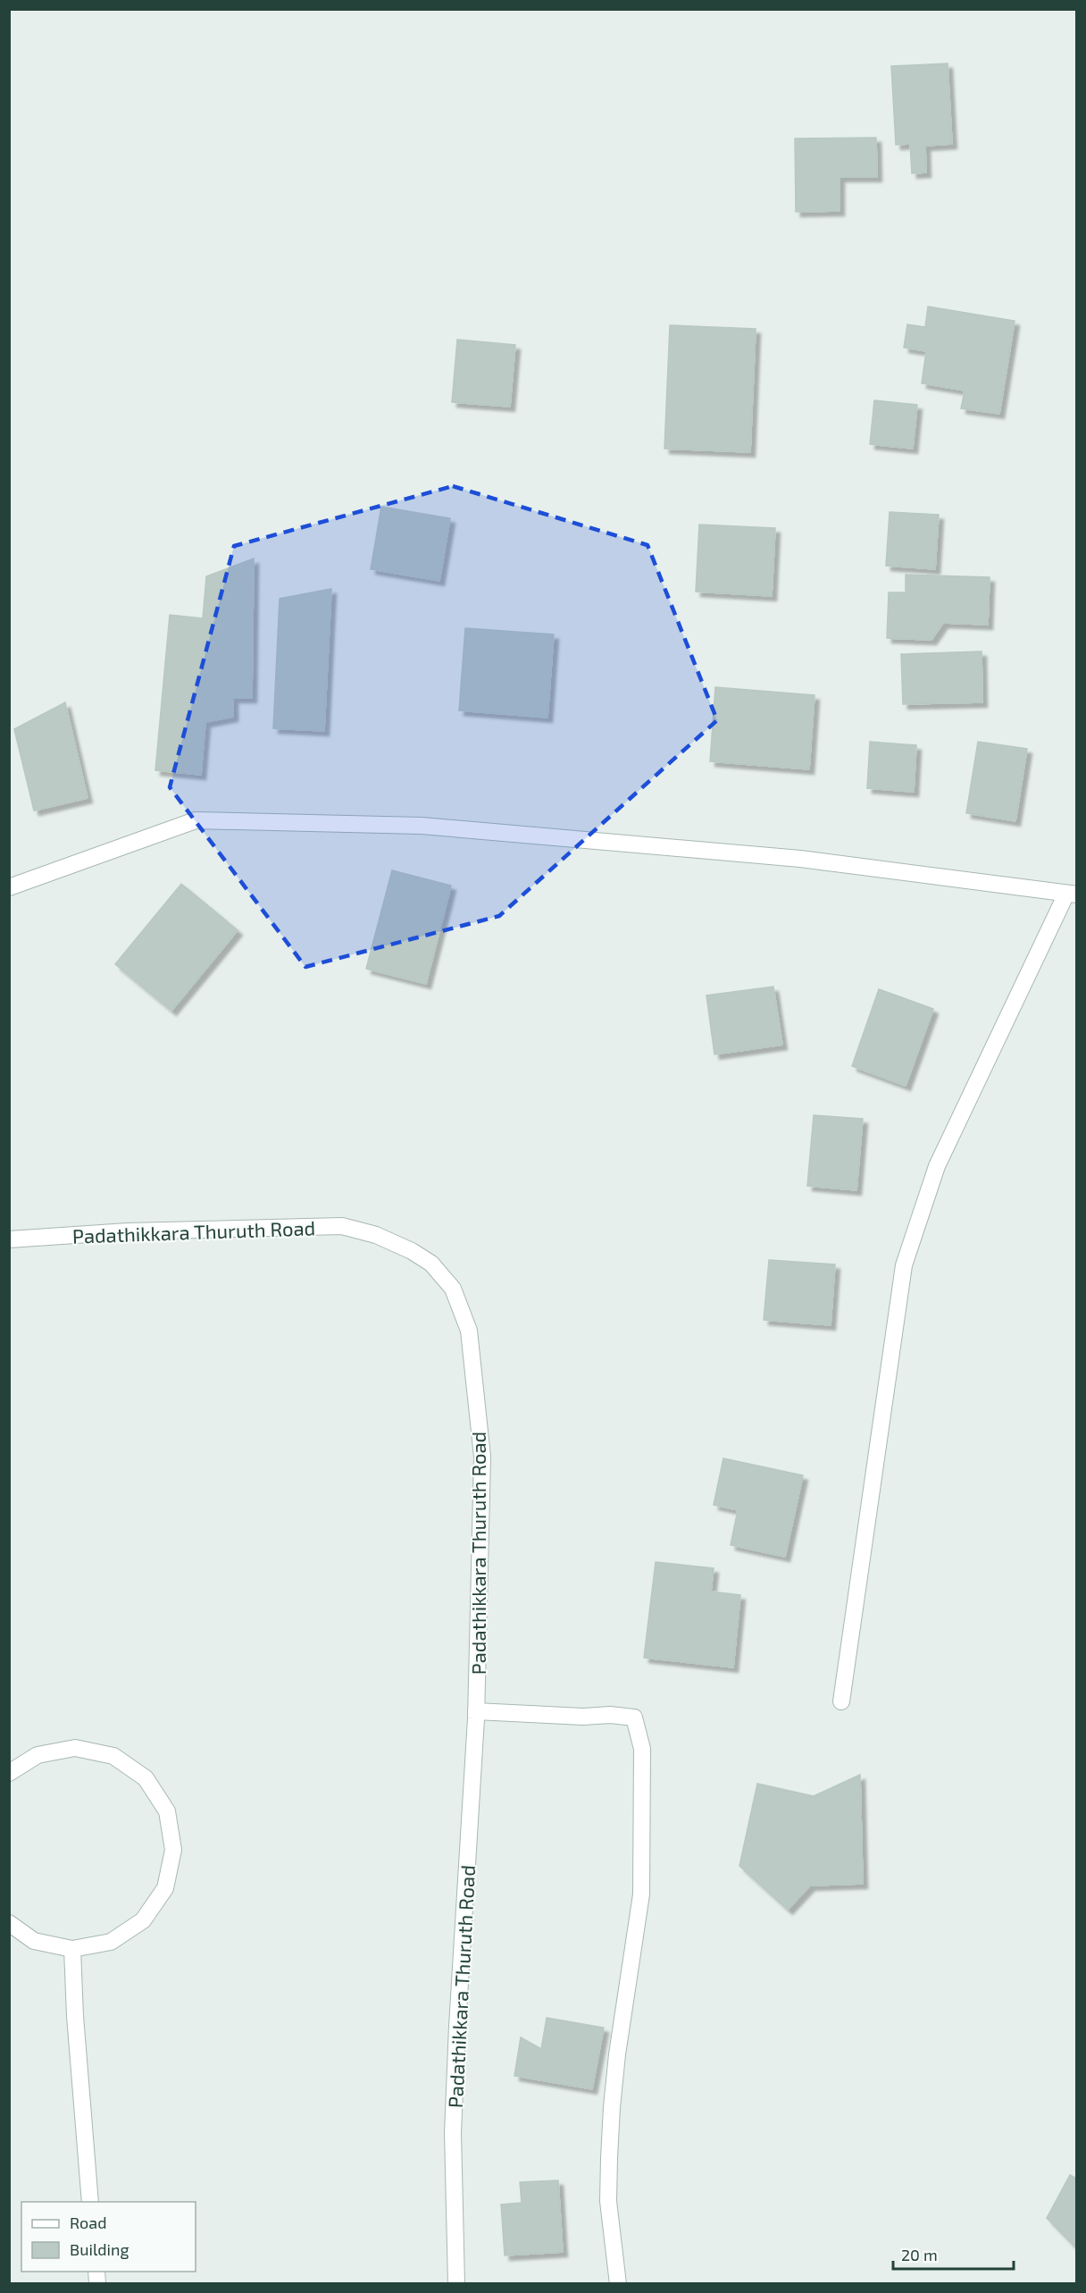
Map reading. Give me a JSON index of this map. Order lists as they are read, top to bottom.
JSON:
{
  "streets": {
    "street": ["Padathikkara Thuruth Road"]
  },
  "legend": ["Road", "Building"],
  "scale_bar": "20 m"
}
